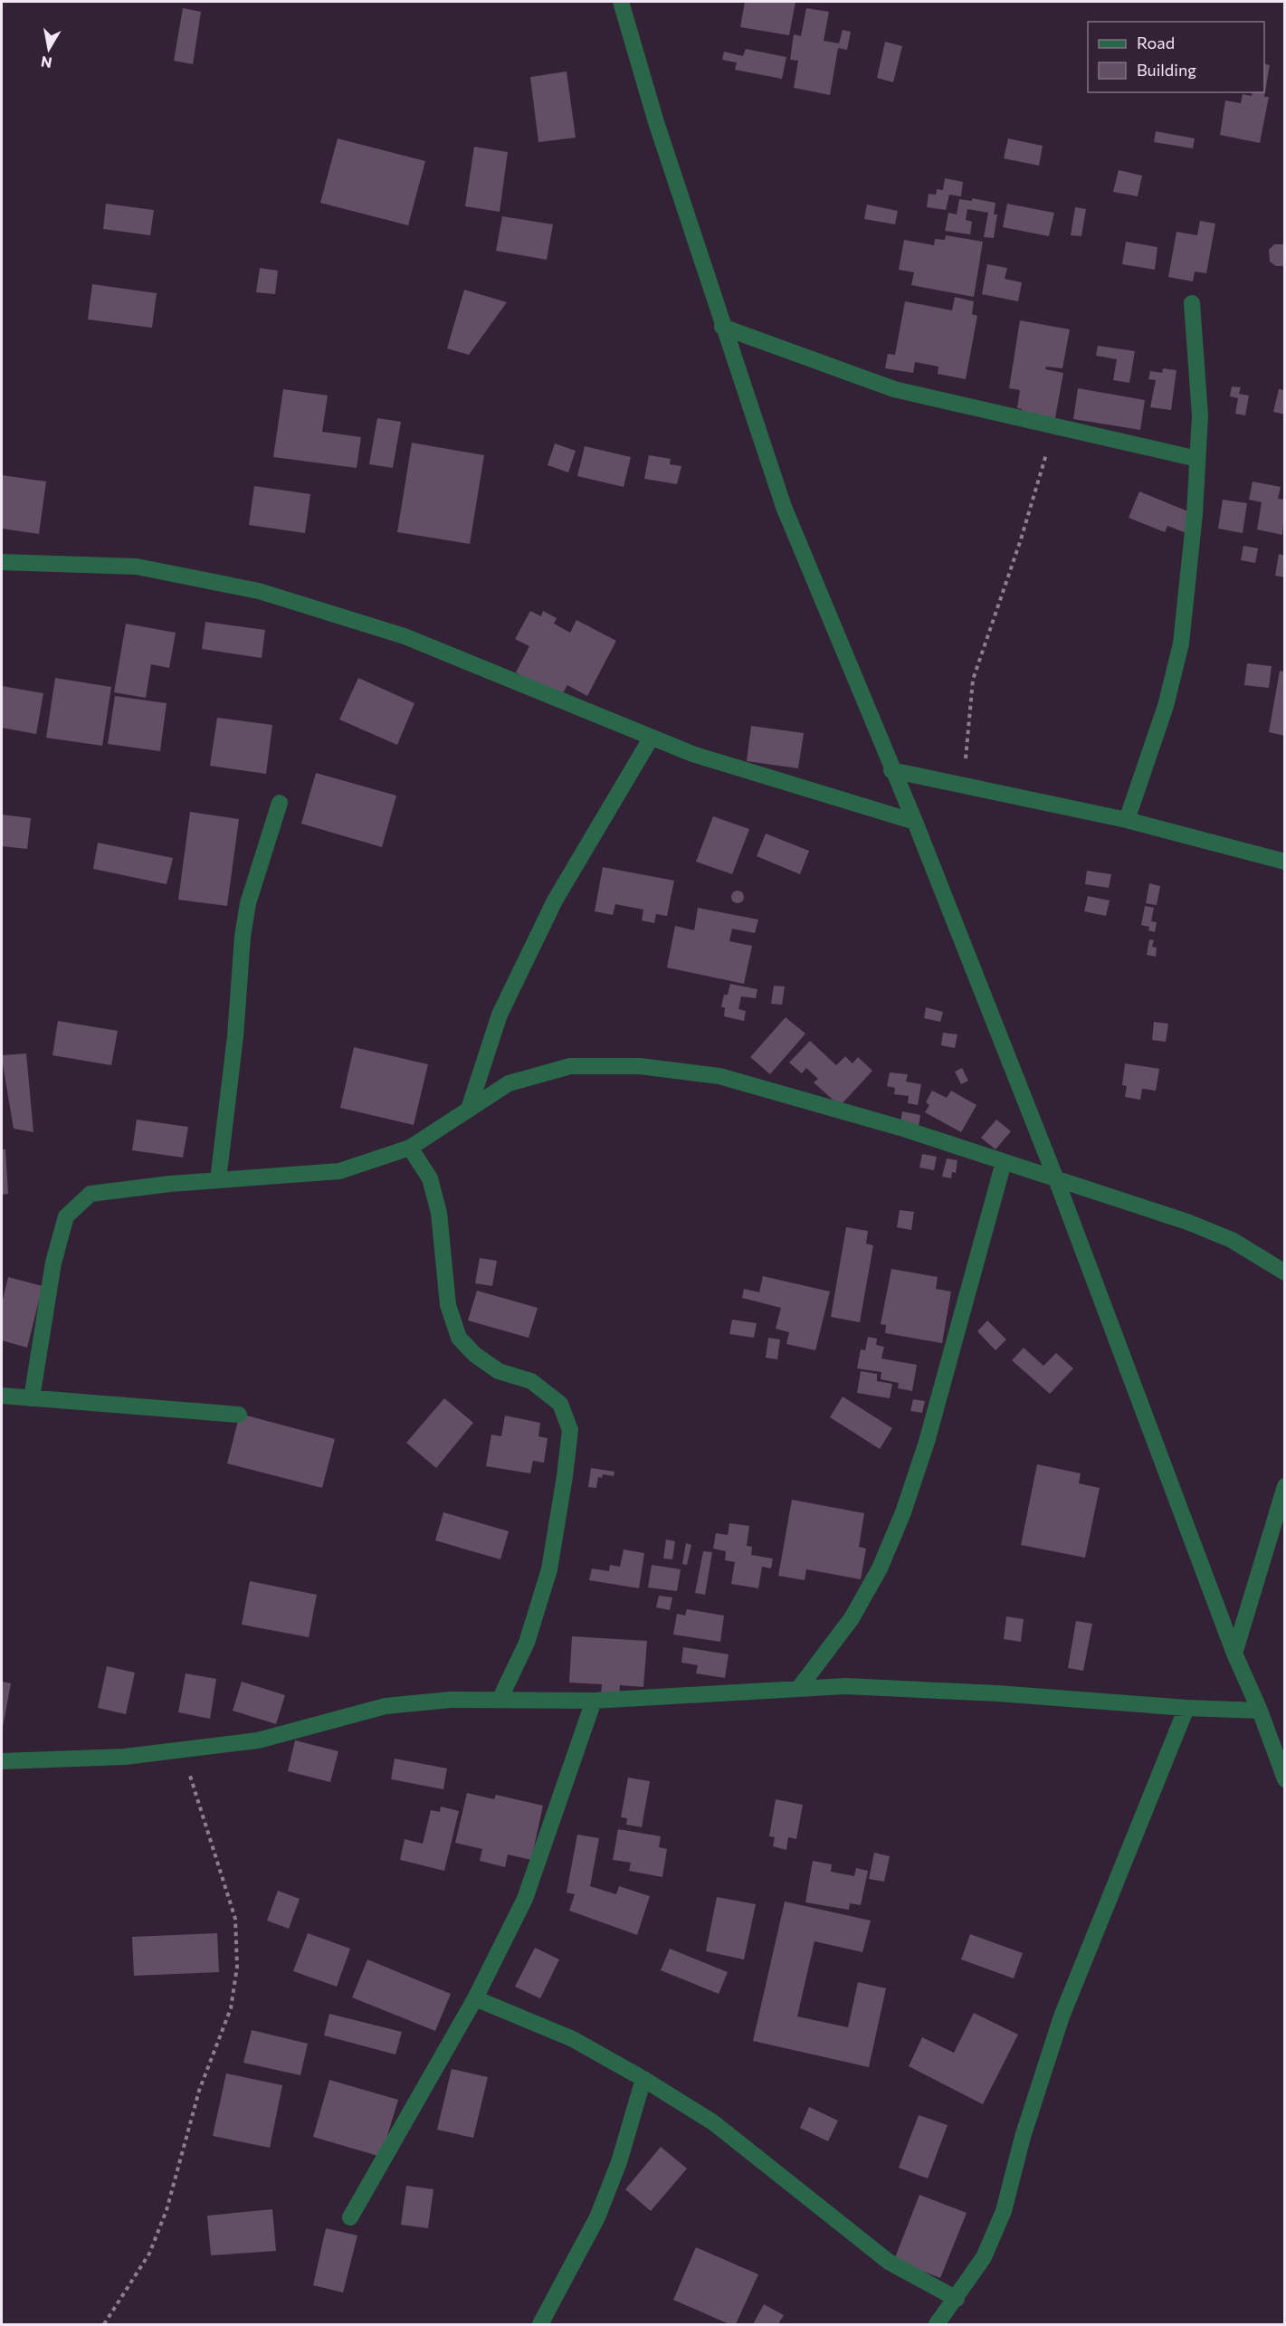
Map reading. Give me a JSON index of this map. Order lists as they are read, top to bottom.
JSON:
{
  "legend": ["Road", "Building"],
  "north": "bottom"
}
